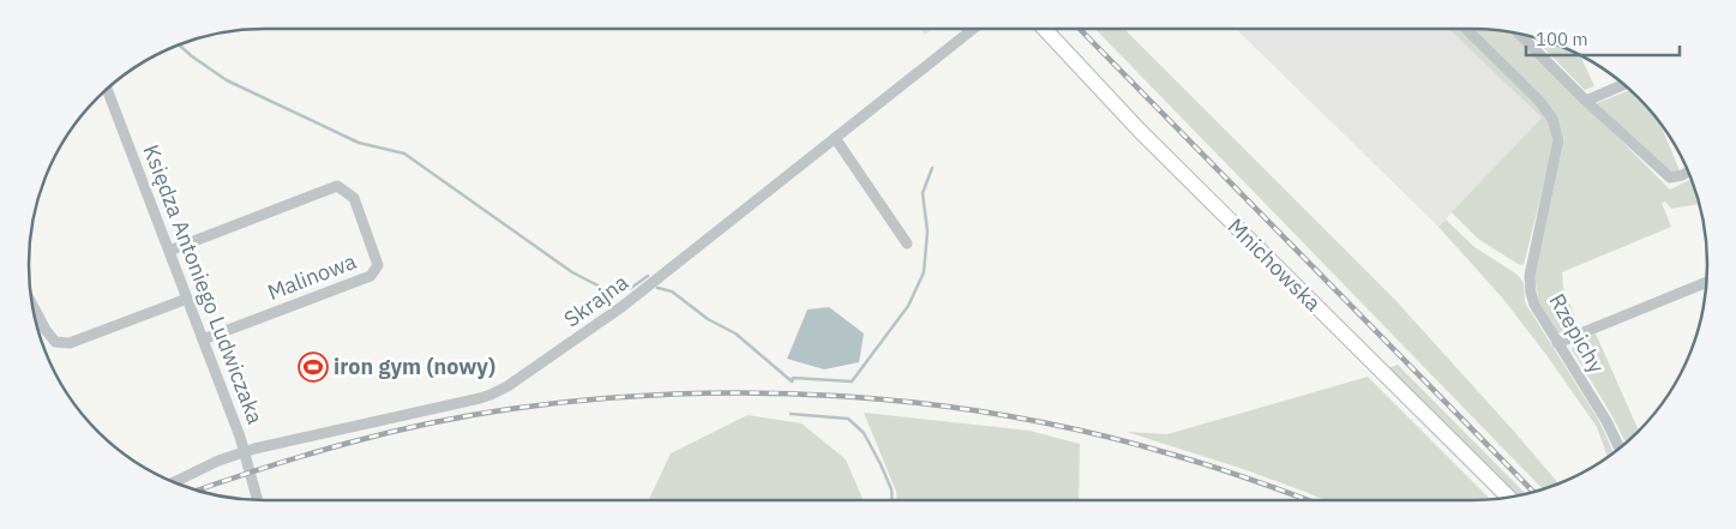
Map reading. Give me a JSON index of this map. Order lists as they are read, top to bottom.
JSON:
{
  "streets": {
    "street": [
      "Mnichowska",
      "Malinowa",
      "Księdza Antoniego Ludwiczaka",
      "Skrajna",
      "Rzepichy"
    ]
  },
  "crossings": [
    ["Malinowa", "Księdza Antoniego Ludwiczaka"],
    ["Księdza Antoniego Ludwiczaka", "Skrajna"]
  ],
  "places": {
    "sports": ["iron gym (nowy)"]
  },
  "scale_bar": "100 m"
}
